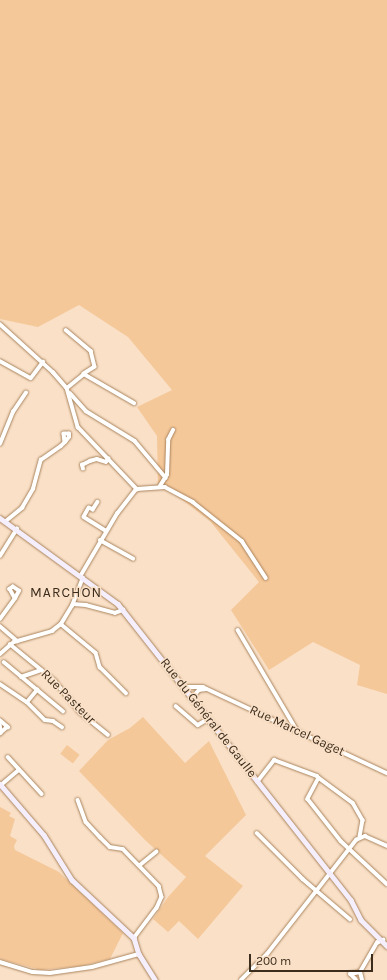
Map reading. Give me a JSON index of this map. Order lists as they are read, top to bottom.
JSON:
{
  "streets": {
    "main road": ["Rue du Général de Gaulle"],
    "street": ["Rue Pasteur", "Rue Marcel Gaget"]
  },
  "crossings": [
    ["Rue du Général de Gaulle", "Rue Marcel Gaget"]
  ],
  "districts": ["MARCHON"],
  "scale_bar": "200 m"
}
